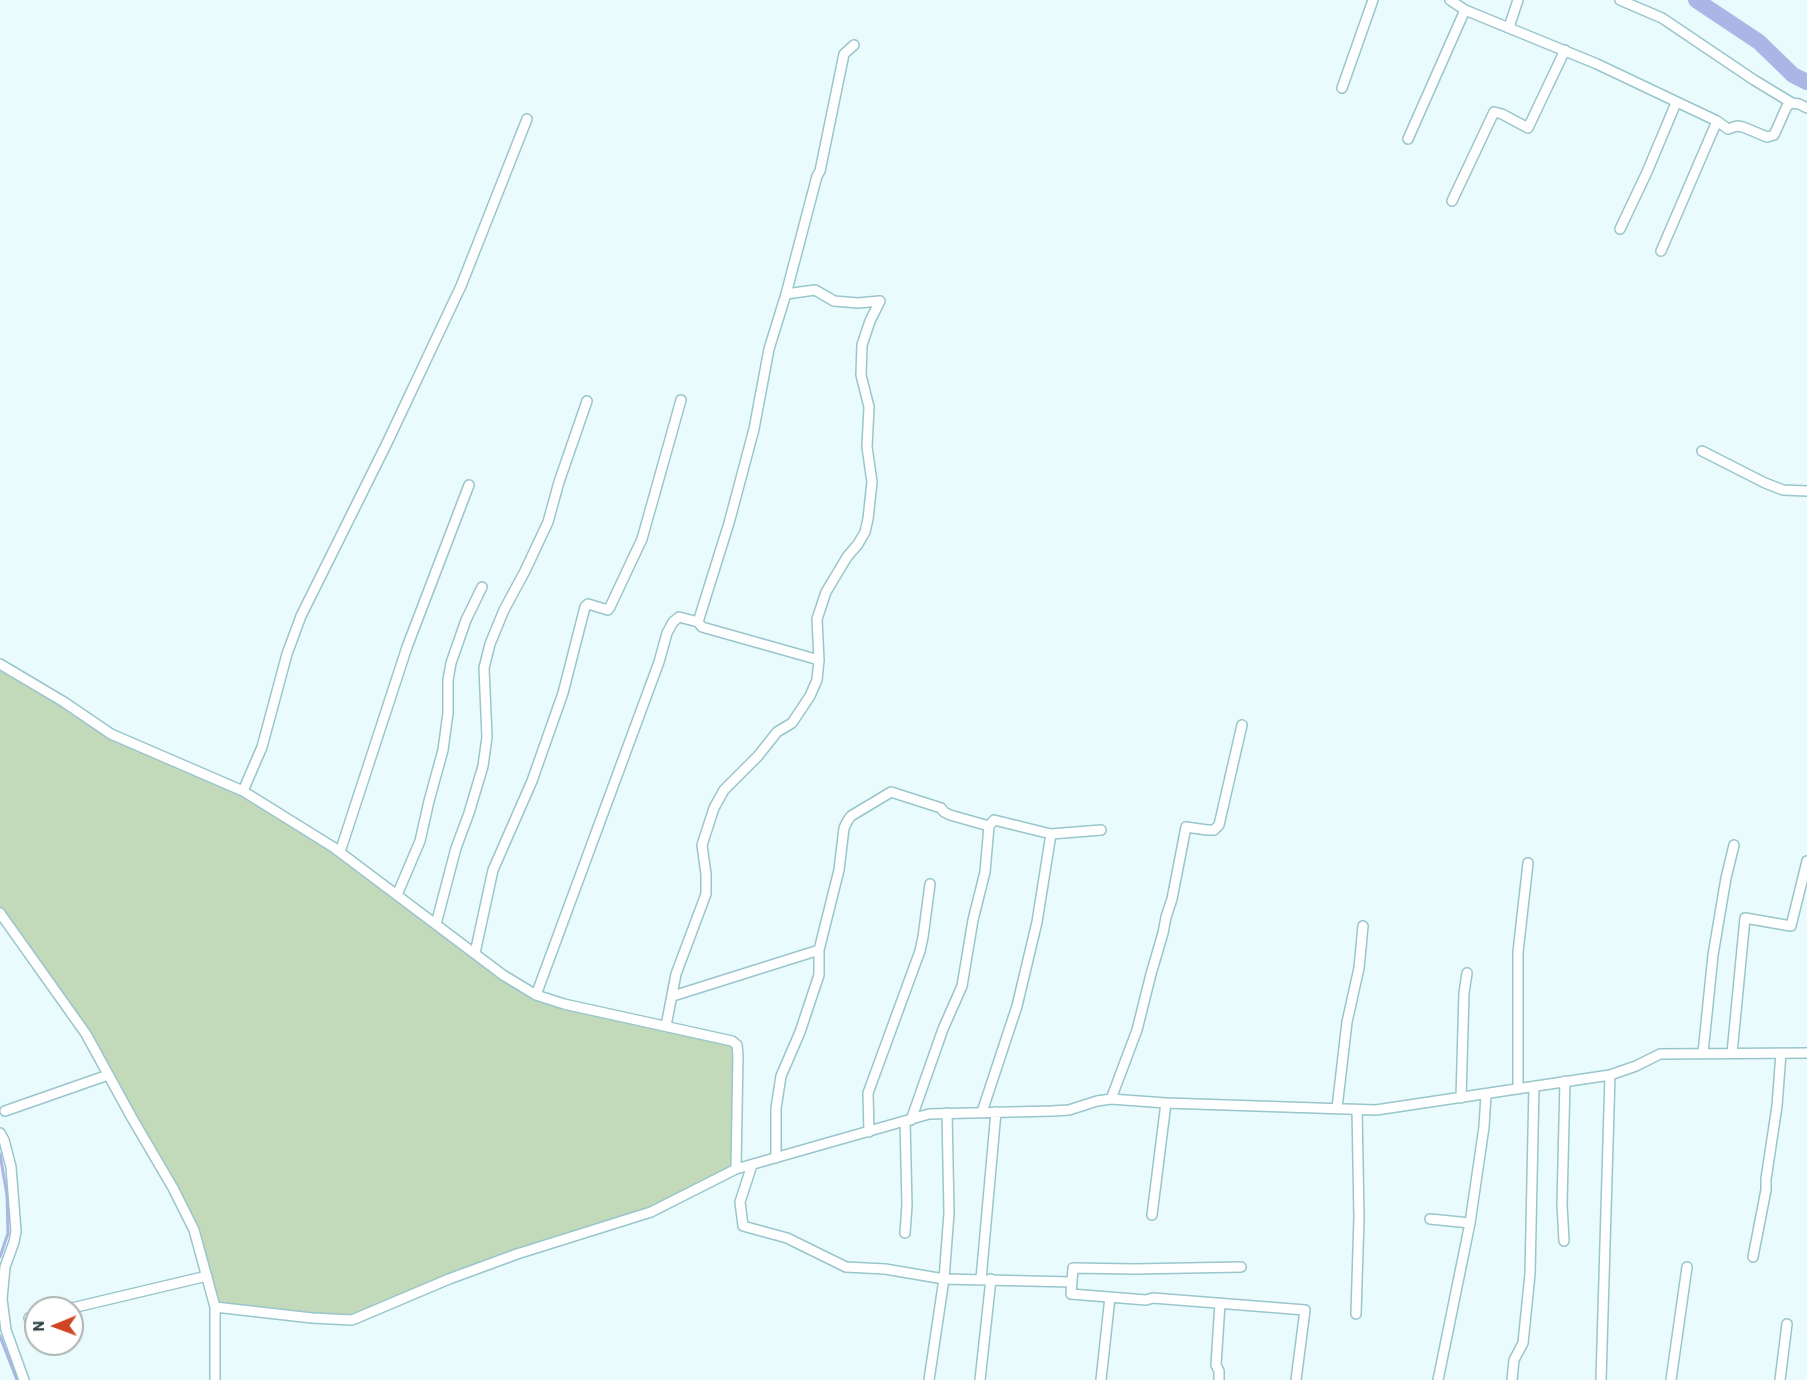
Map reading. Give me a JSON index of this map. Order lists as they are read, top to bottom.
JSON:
{
  "north": "left"
}
